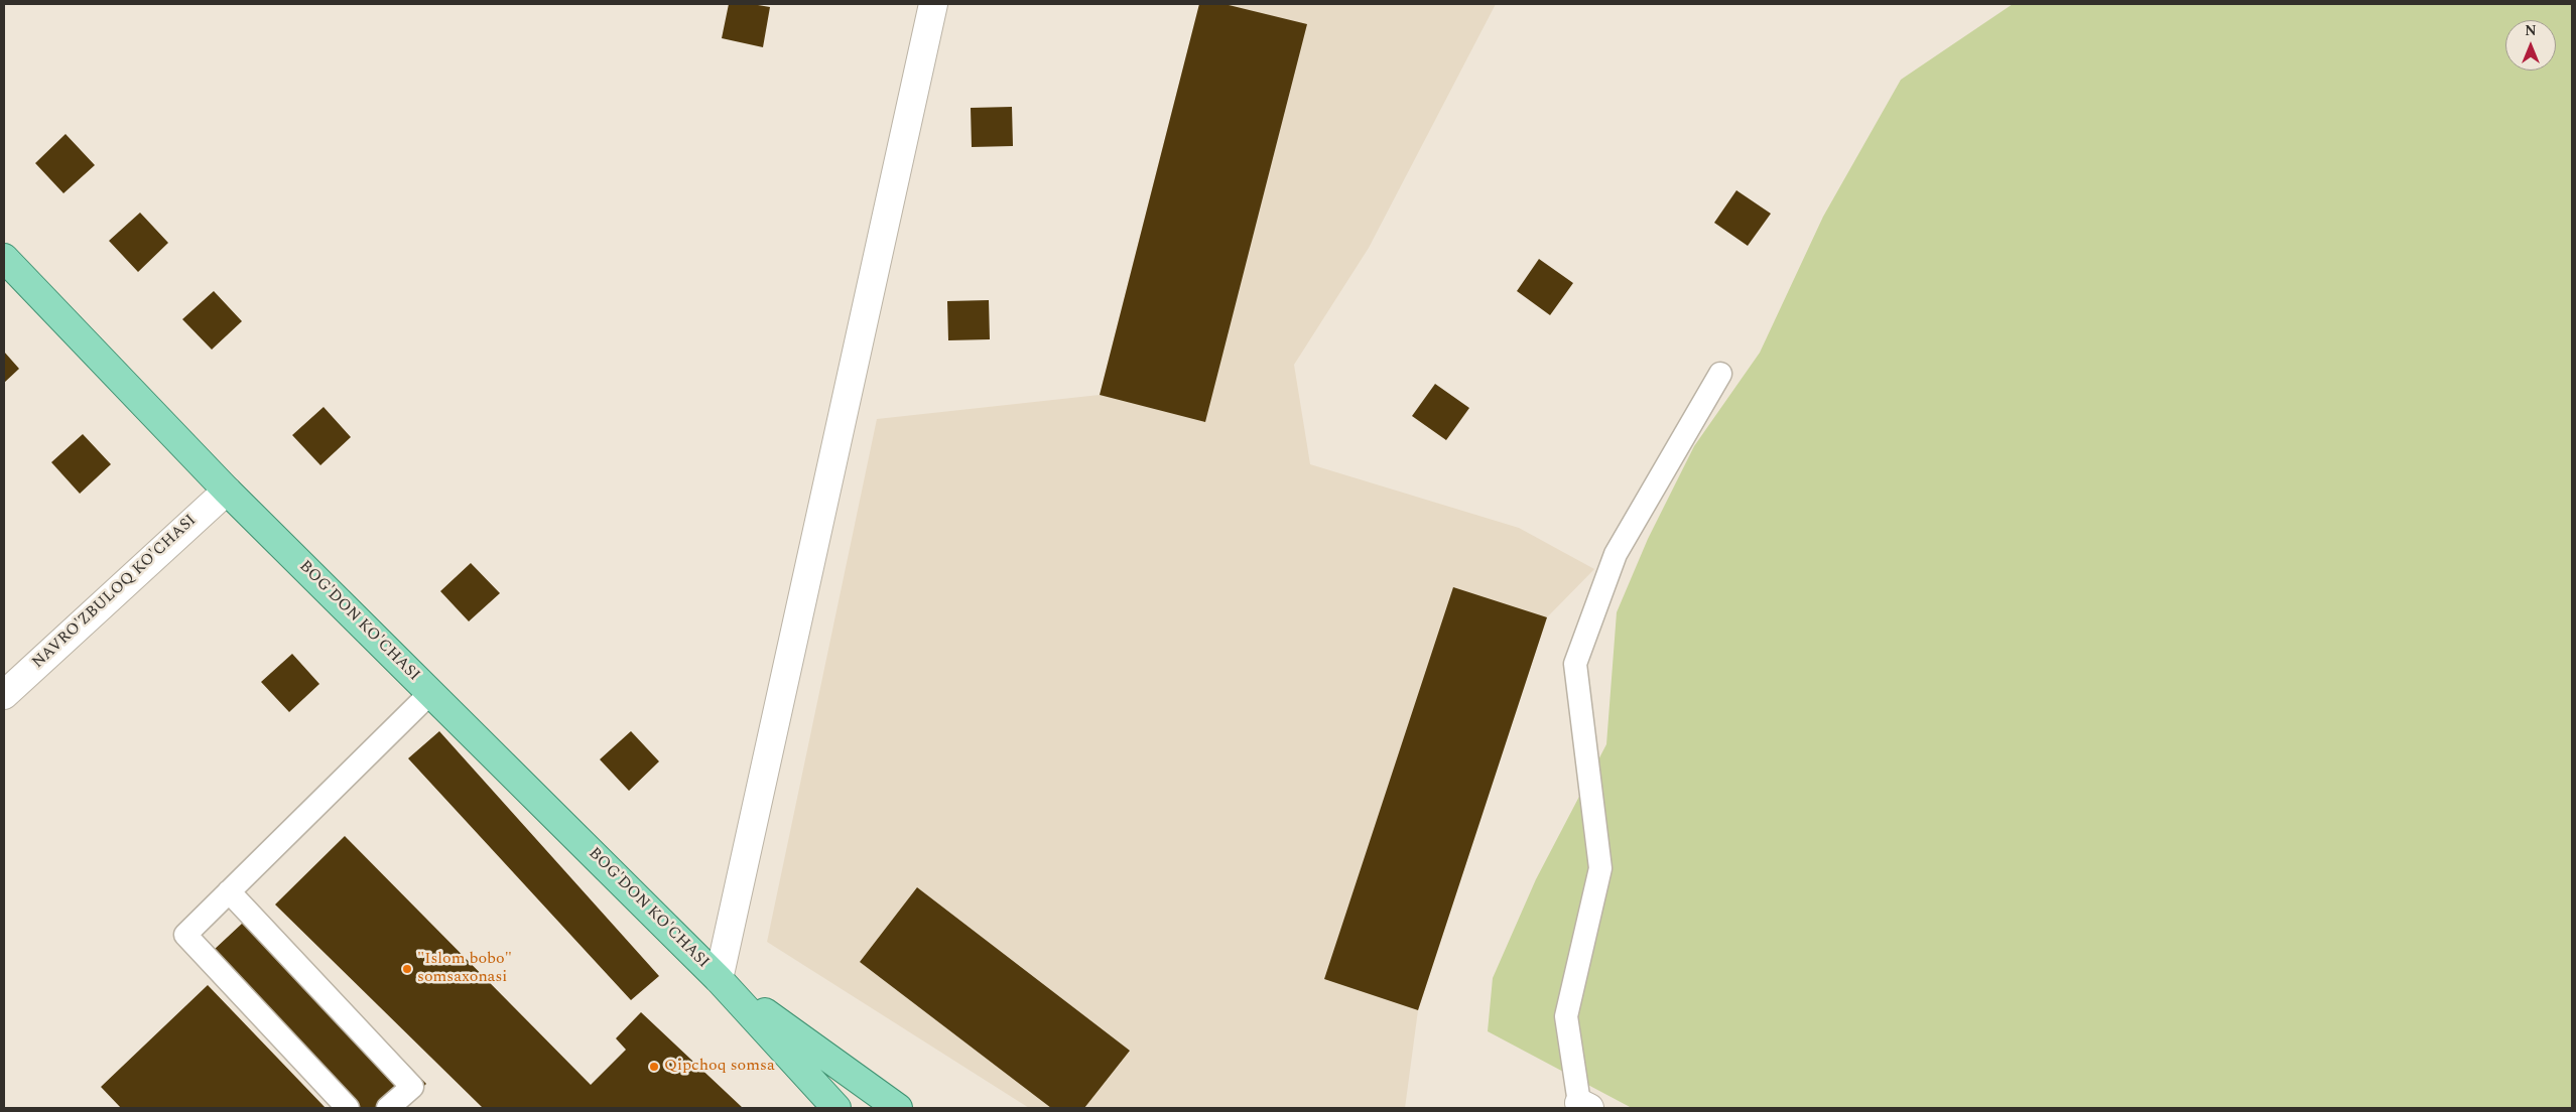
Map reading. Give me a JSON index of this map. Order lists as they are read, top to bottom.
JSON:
{
  "streets": {
    "main road": ["BOG'DON KO'CHASI"],
    "street": ["NAVRO'ZBULOQ KO'CHASI"]
  },
  "crossings": [
    ["NAVRO'ZBULOQ KO'CHASI", "BOG'DON KO'CHASI"]
  ],
  "places": ["\"Islom bobo\" somsaxonasi", "Qipchoq somsa"],
  "north": "top"
}
